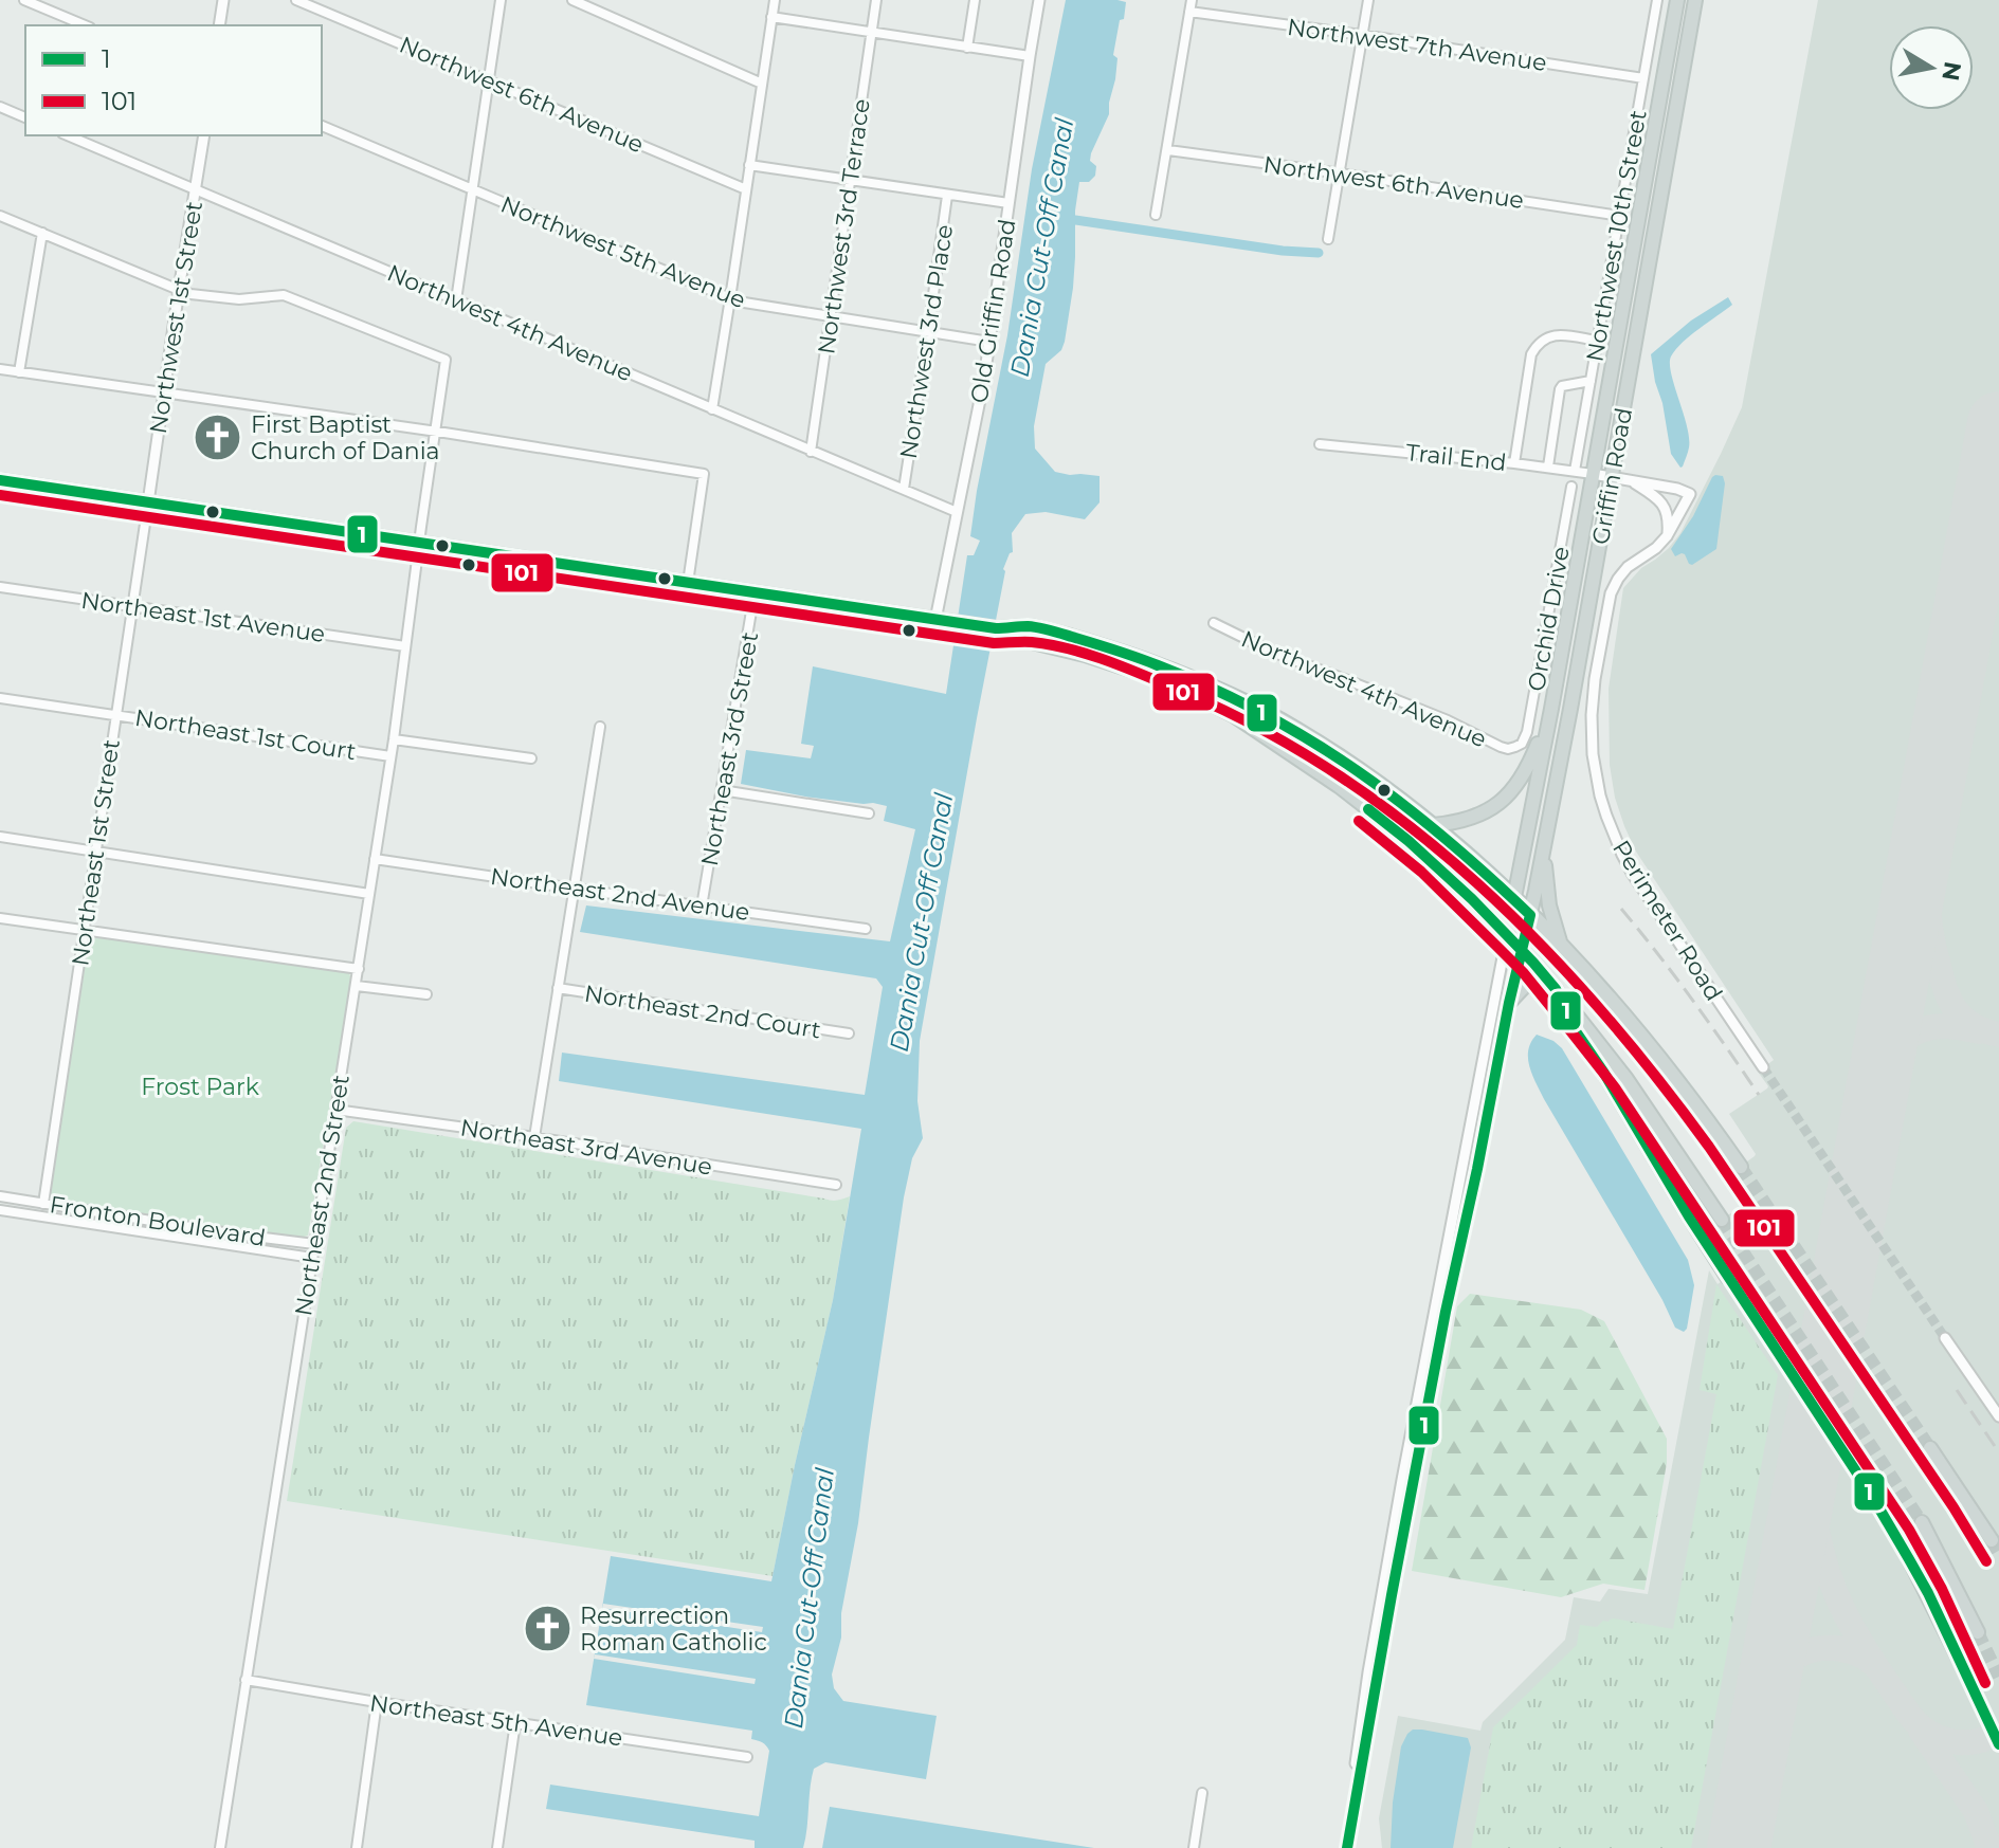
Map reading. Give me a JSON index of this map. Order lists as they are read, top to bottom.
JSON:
{
  "streets": {
    "main road": ["Griffin Road"],
    "street": [
      "Northwest 7th Avenue",
      "Northwest 6th Avenue",
      "Northwest 3rd Terrace",
      "Northwest 10th Street",
      "Northwest 5th Avenue",
      "Old Griffin Road",
      "Northwest 1st Street",
      "Northwest 4th Avenue",
      "Northwest 3rd Place",
      "Trail End",
      "Northeast 1st Avenue",
      "Orchid Drive",
      "Northeast 1st Court",
      "Northeast 3rd Street",
      "Northeast 1st Street",
      "Northeast 2nd Avenue",
      "Perimeter Road",
      "Northeast 2nd Court",
      "Northeast 3rd Avenue",
      "Northeast 2nd Street",
      "Fronton Boulevard",
      "Northeast 5th Avenue"
    ]
  },
  "crossings": [
    ["Northwest 7th Avenue", "Northwest 10th Street"],
    ["Northwest 6th Avenue", "Northwest 10th Street"],
    ["Northwest 3rd Terrace", "Northwest 5th Avenue"],
    ["Northwest 3rd Terrace", "Northwest 4th Avenue"],
    ["Northwest 10th Street", "Trail End"],
    ["Northwest 5th Avenue", "Old Griffin Road"],
    ["Northwest 5th Avenue", "Northwest 3rd Place"],
    ["Old Griffin Road", "Northwest 4th Avenue"],
    ["Northwest 1st Street", "Northwest 4th Avenue"],
    ["Northwest 1st Street", "Northeast 1st Street"],
    ["Northwest 1st Street", "Northeast 2nd Street"],
    ["Northwest 4th Avenue", "Northwest 3rd Place"],
    ["Northwest 4th Avenue", "Orchid Drive"],
    ["Trail End", "Griffin Road"],
    ["Trail End", "Perimeter Road"],
    ["Griffin Road", "Perimeter Road"],
    ["Northeast 1st Avenue", "Northeast 1st Street"],
    ["Northeast 1st Avenue", "Northeast 2nd Street"],
    ["Northeast 1st Court", "Northeast 1st Street"],
    ["Northeast 1st Court", "Northeast 2nd Street"],
    ["Northeast 3rd Street", "Northeast 2nd Avenue"],
    ["Northeast 1st Street", "Fronton Boulevard"],
    ["Northeast 2nd Avenue", "Northeast 2nd Street"],
    ["Northeast 3rd Avenue", "Northeast 2nd Street"],
    ["Northeast 2nd Street", "Fronton Boulevard"],
    ["Northeast 2nd Street", "Northeast 5th Avenue"]
  ],
  "water": ["Dania Cut-Off Canal"],
  "parks": ["Frost Park"],
  "places": {
    "church": ["First Baptist Church of Dania", "Resurrection Roman Catholic"]
  },
  "lines": ["transit line 1", "transit line 101"],
  "legend": ["1", "101"],
  "north": "right"
}
